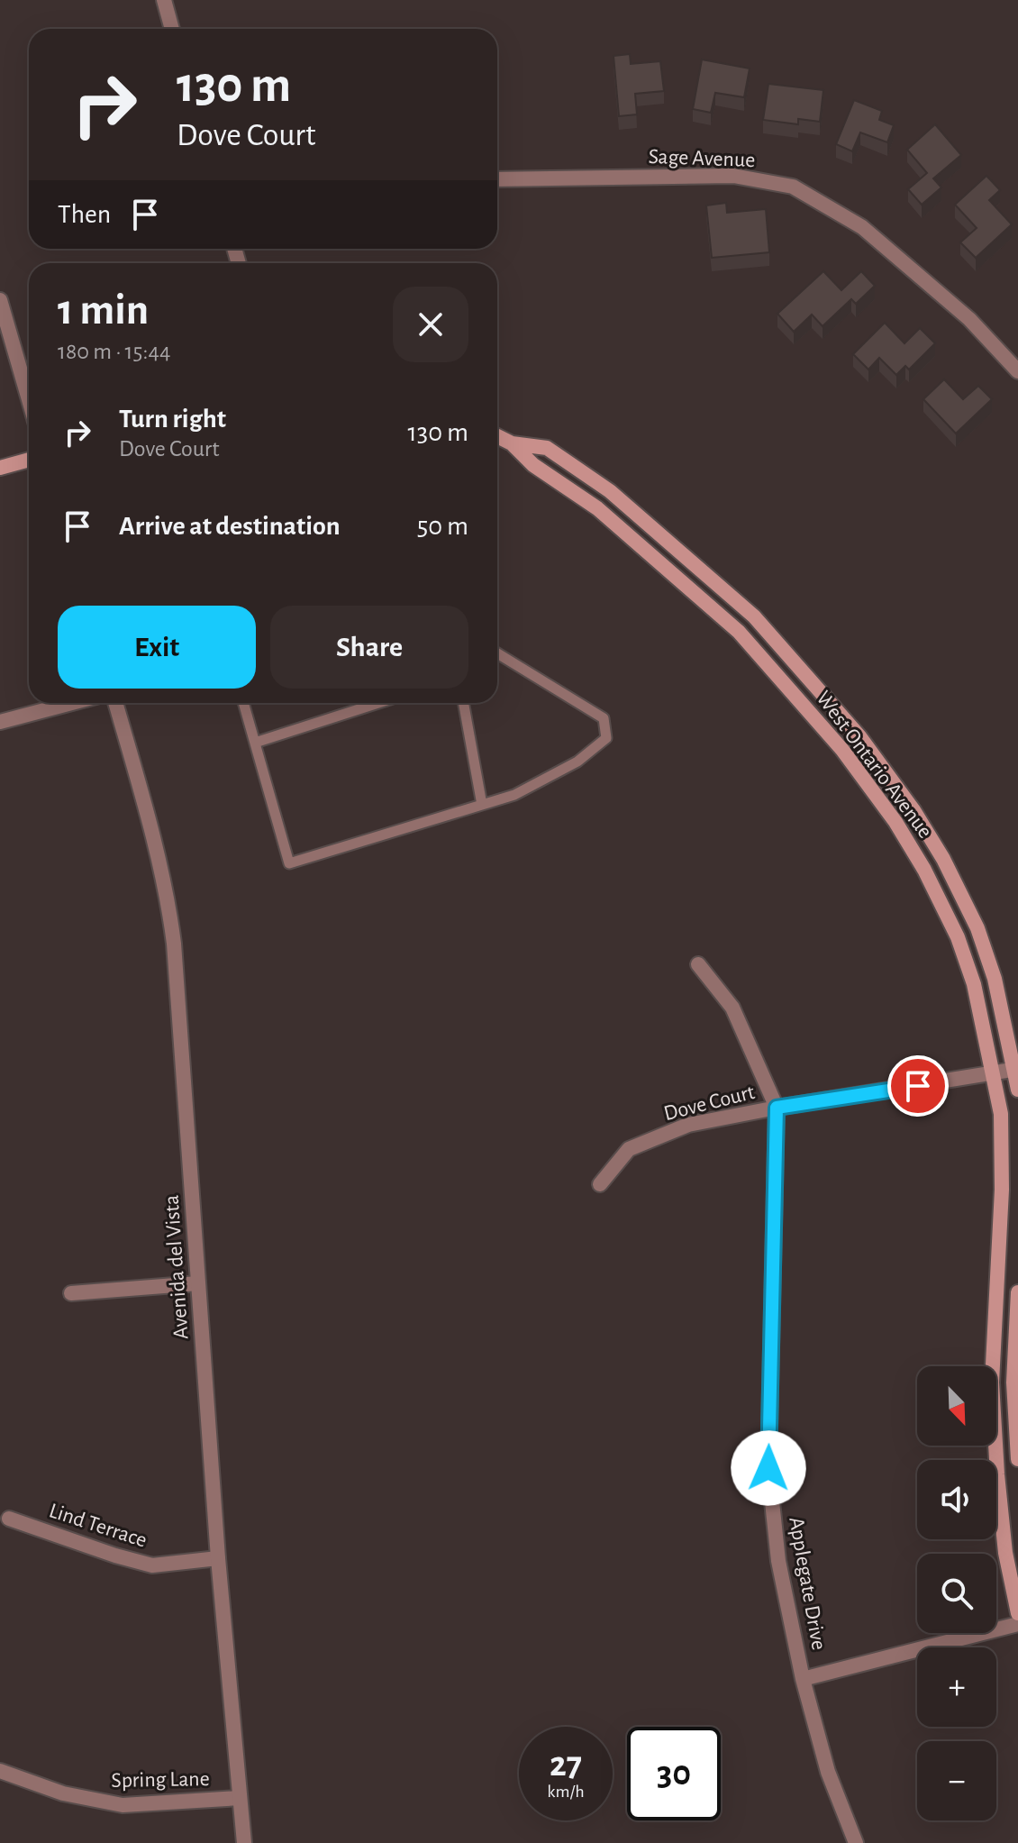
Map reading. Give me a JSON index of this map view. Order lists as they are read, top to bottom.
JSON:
{
  "streets": {
    "main road": ["West Ontario Avenue"],
    "street": [
      "Sage Avenue",
      "Dove Court",
      "Avenida del Vista",
      "Lind Terrace",
      "Applegate Drive",
      "Spring Lane"
    ]
  },
  "crossings": [
    ["West Ontario Avenue", "Dove Court"],
    ["Dove Court", "Applegate Drive"],
    ["Avenida del Vista", "Lind Terrace"],
    ["Avenida del Vista", "Spring Lane"]
  ],
  "north": "bottom right",
  "page": {
    "turn": ["130 m", "Dove Court"],
    "then": "Then",
    "heading": ["1 min", "180 m · 15:44"],
    "list": [
      {
        "name": "Turn right",
        "note": "Dove Court",
        "value": "130 m"
      },
      {
        "name": "Arrive at destination",
        "value": "50 m"
      }
    ],
    "buttons": ["Exit", "Share"],
    "map_buttons": ["+", "−"],
    "speed": "27 km/h",
    "limit": "30"
  }
}
